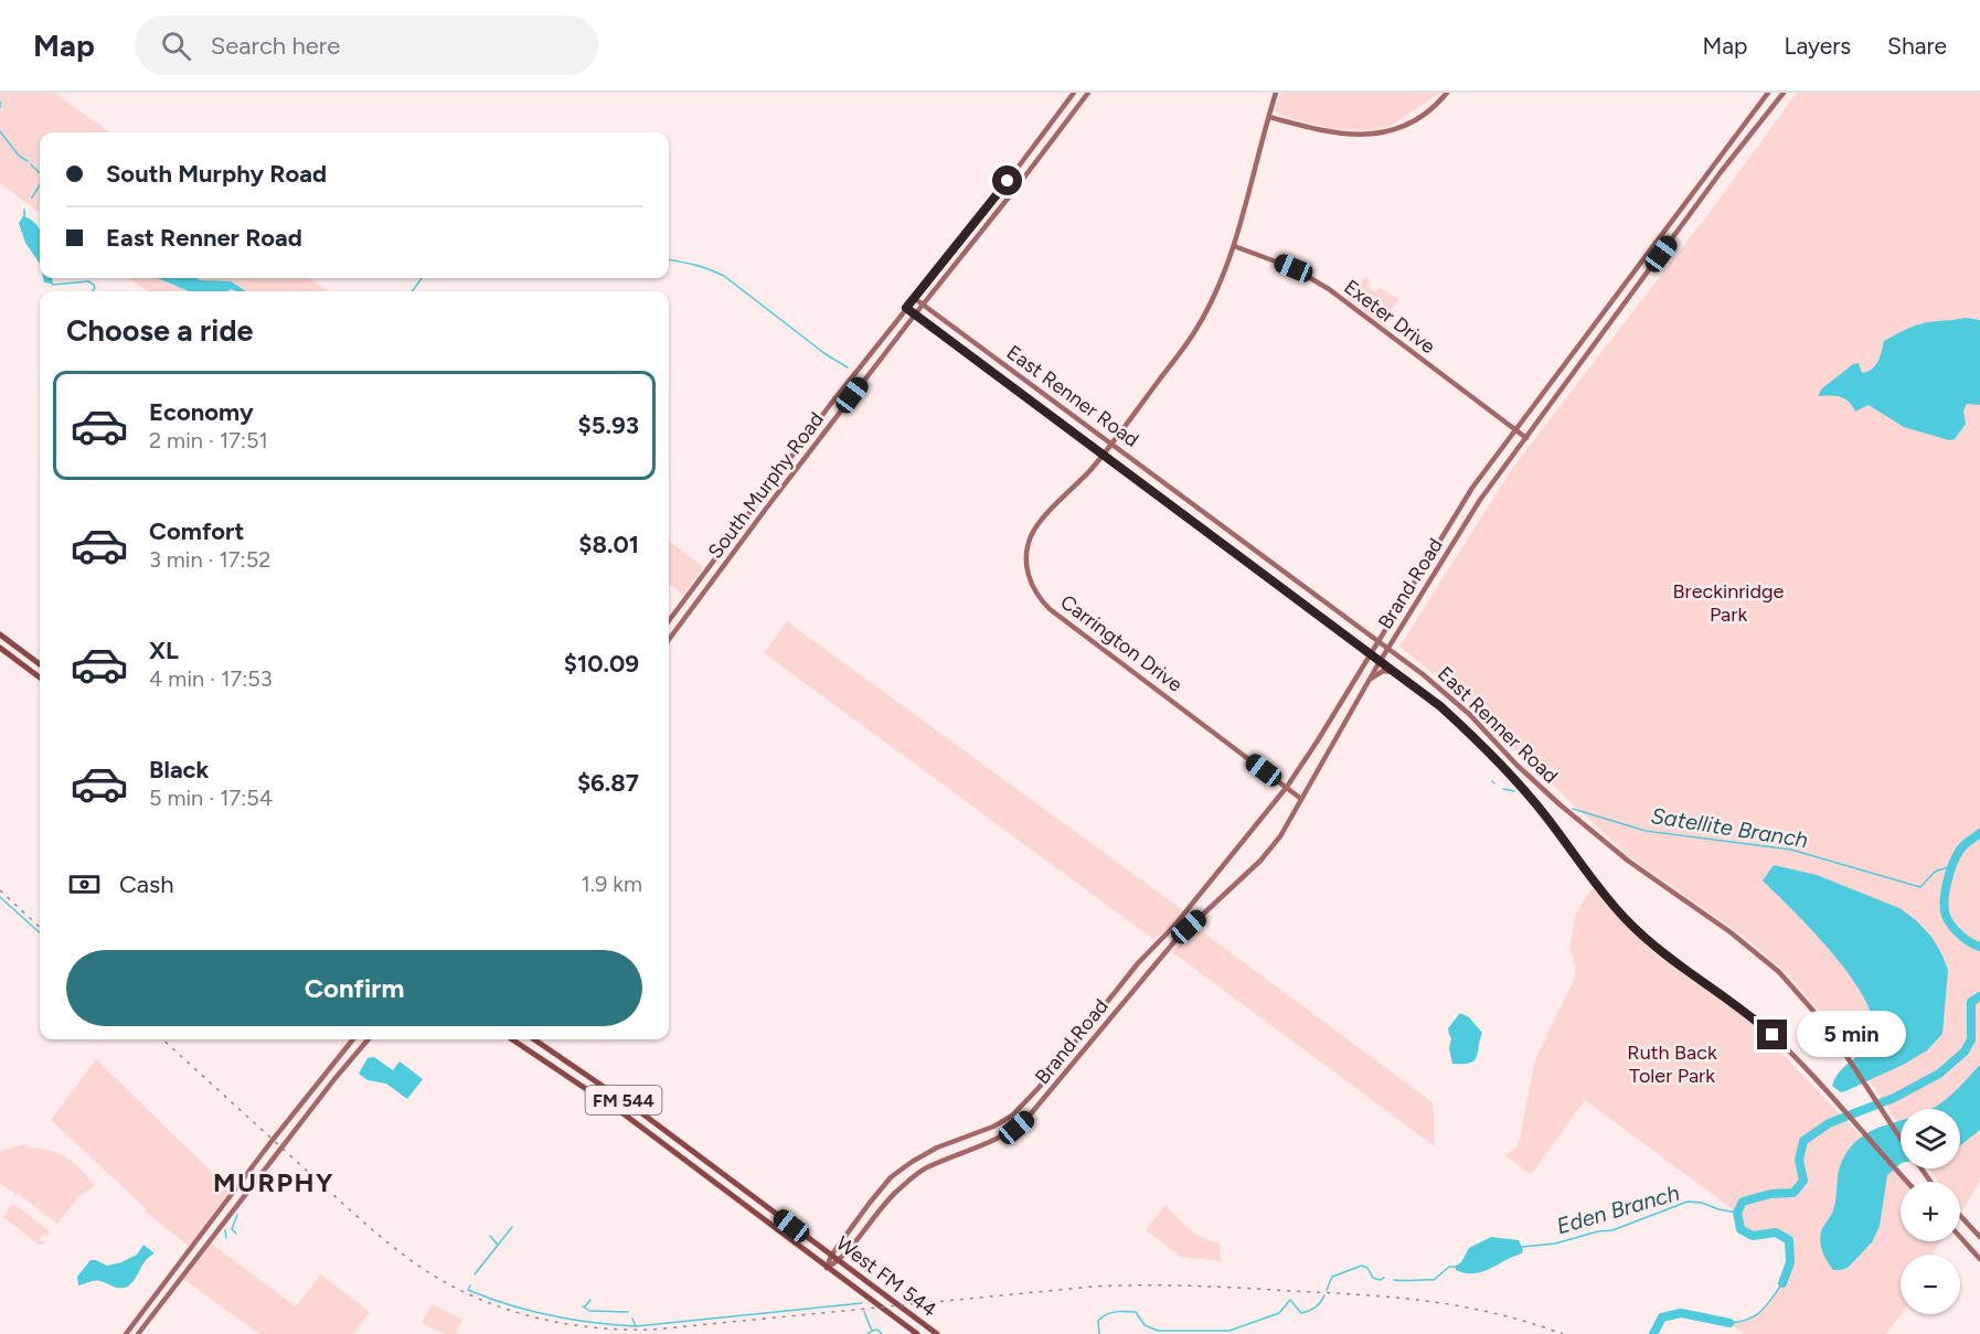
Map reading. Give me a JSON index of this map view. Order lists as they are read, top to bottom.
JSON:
{
  "streets": {
    "main road": [
      "Exeter Drive",
      "East Renner Road",
      "South Murphy Road",
      "Brand Road",
      "Carrington Drive",
      "FM 544",
      "West FM 544"
    ]
  },
  "crossings": [
    ["Exeter Drive", "Brand Road"],
    ["Exeter Drive", "Carrington Drive"],
    ["East Renner Road", "South Murphy Road"],
    ["East Renner Road", "Brand Road"],
    ["East Renner Road", "Carrington Drive"],
    ["Brand Road", "Carrington Drive"],
    ["Brand Road", "West FM 544"]
  ],
  "districts": ["MURPHY"],
  "water": ["Satellite Branch", "Eden Branch"],
  "parks": ["Breckinridge Park", "Ruth Back Toler Park"],
  "page": {
    "header": "Map",
    "search": "Search here",
    "nav": ["Map", "Layers", "Share"],
    "banner": ["South Murphy Road", "East Renner Road"],
    "heading": "Choose a ride",
    "list": [
      {
        "name": "Economy",
        "note": "2 min · 17:51",
        "value": "$5.93"
      },
      {
        "name": "Comfort",
        "note": "3 min · 17:52",
        "value": "$8.01"
      },
      {
        "name": "XL",
        "note": "4 min · 17:53",
        "value": "$10.09"
      },
      {
        "name": "Black",
        "note": "5 min · 17:54",
        "value": "$6.87"
      }
    ],
    "pay": ["Cash", "1.9 km"],
    "buttons": "Confirm",
    "bubble": "5 min",
    "map_buttons": ["+", "−"]
  }
}
